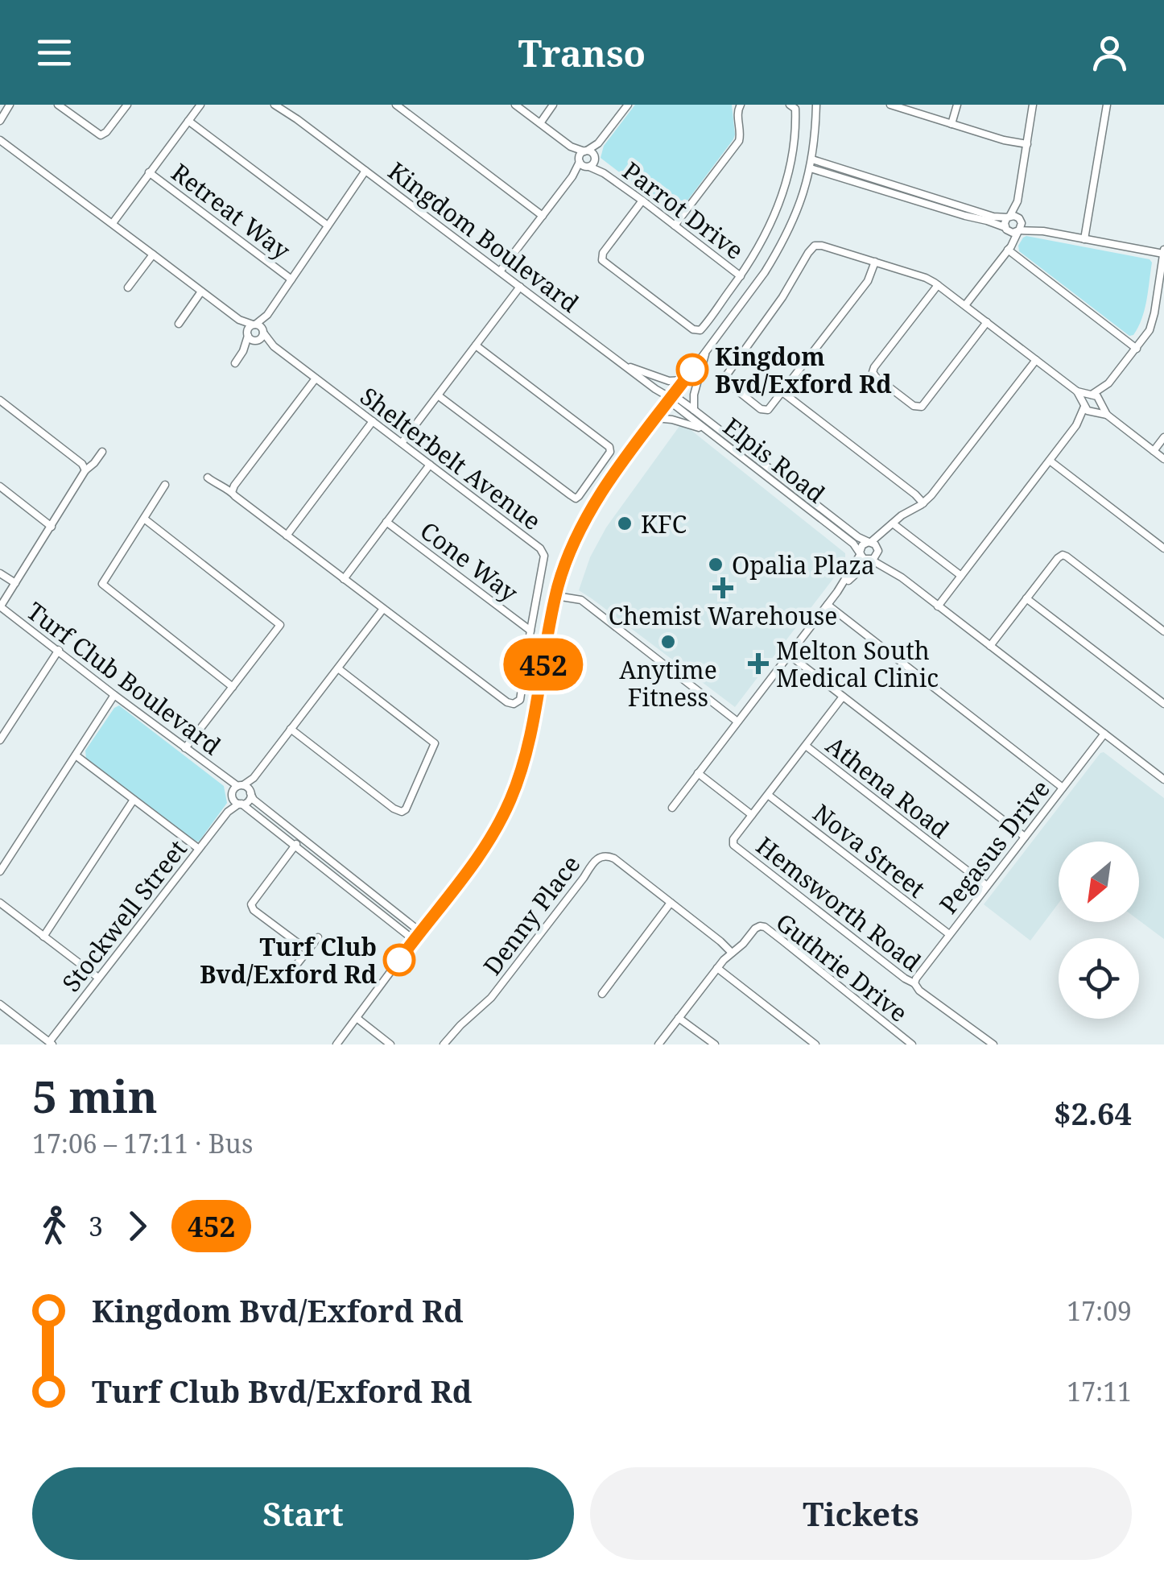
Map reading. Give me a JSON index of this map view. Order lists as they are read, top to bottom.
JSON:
{
  "streets": {
    "street": [
      "Parrot Drive",
      "Retreat Way",
      "Kingdom Boulevard",
      "Shelterbelt Avenue",
      "Elpis Road",
      "Cone Way",
      "Turf Club Boulevard",
      "Athena Road",
      "Pegasus Drive",
      "Nova Street",
      "Hemsworth Road",
      "Denny Place",
      "Stockwell Street",
      "Guthrie Drive"
    ]
  },
  "crossings": [
    ["Kingdom Boulevard", "Elpis Road"],
    ["Shelterbelt Avenue", "Cone Way"],
    ["Shelterbelt Avenue", "Stockwell Street"],
    ["Turf Club Boulevard", "Stockwell Street"],
    ["Athena Road", "Pegasus Drive"],
    ["Athena Road", "Hemsworth Road"],
    ["Pegasus Drive", "Nova Street"],
    ["Pegasus Drive", "Hemsworth Road"],
    ["Nova Street", "Hemsworth Road"],
    ["Denny Place", "Guthrie Drive"]
  ],
  "places": {
    "other": [
      "Kingdom Bvd/Exford Rd",
      "KFC",
      "Opalia Plaza",
      "Anytime Fitness",
      "Turf Club Bvd/Exford Rd"
    ],
    "health": ["Chemist Warehouse", "Melton South Medical Clinic"]
  },
  "lines": ["bus line 452"],
  "north": "bottom left",
  "page": {
    "header": "Transo",
    "on_map": "452",
    "heading": ["5 min", "17:06 – 17:11 · Bus", "$2.64"],
    "legs": ["3", "452"],
    "list": [
      {
        "name": "Kingdom Bvd/Exford Rd",
        "value": "17:09"
      },
      {
        "name": "Turf Club Bvd/Exford Rd",
        "value": "17:11"
      }
    ],
    "buttons": ["Start", "Tickets"]
  }
}
